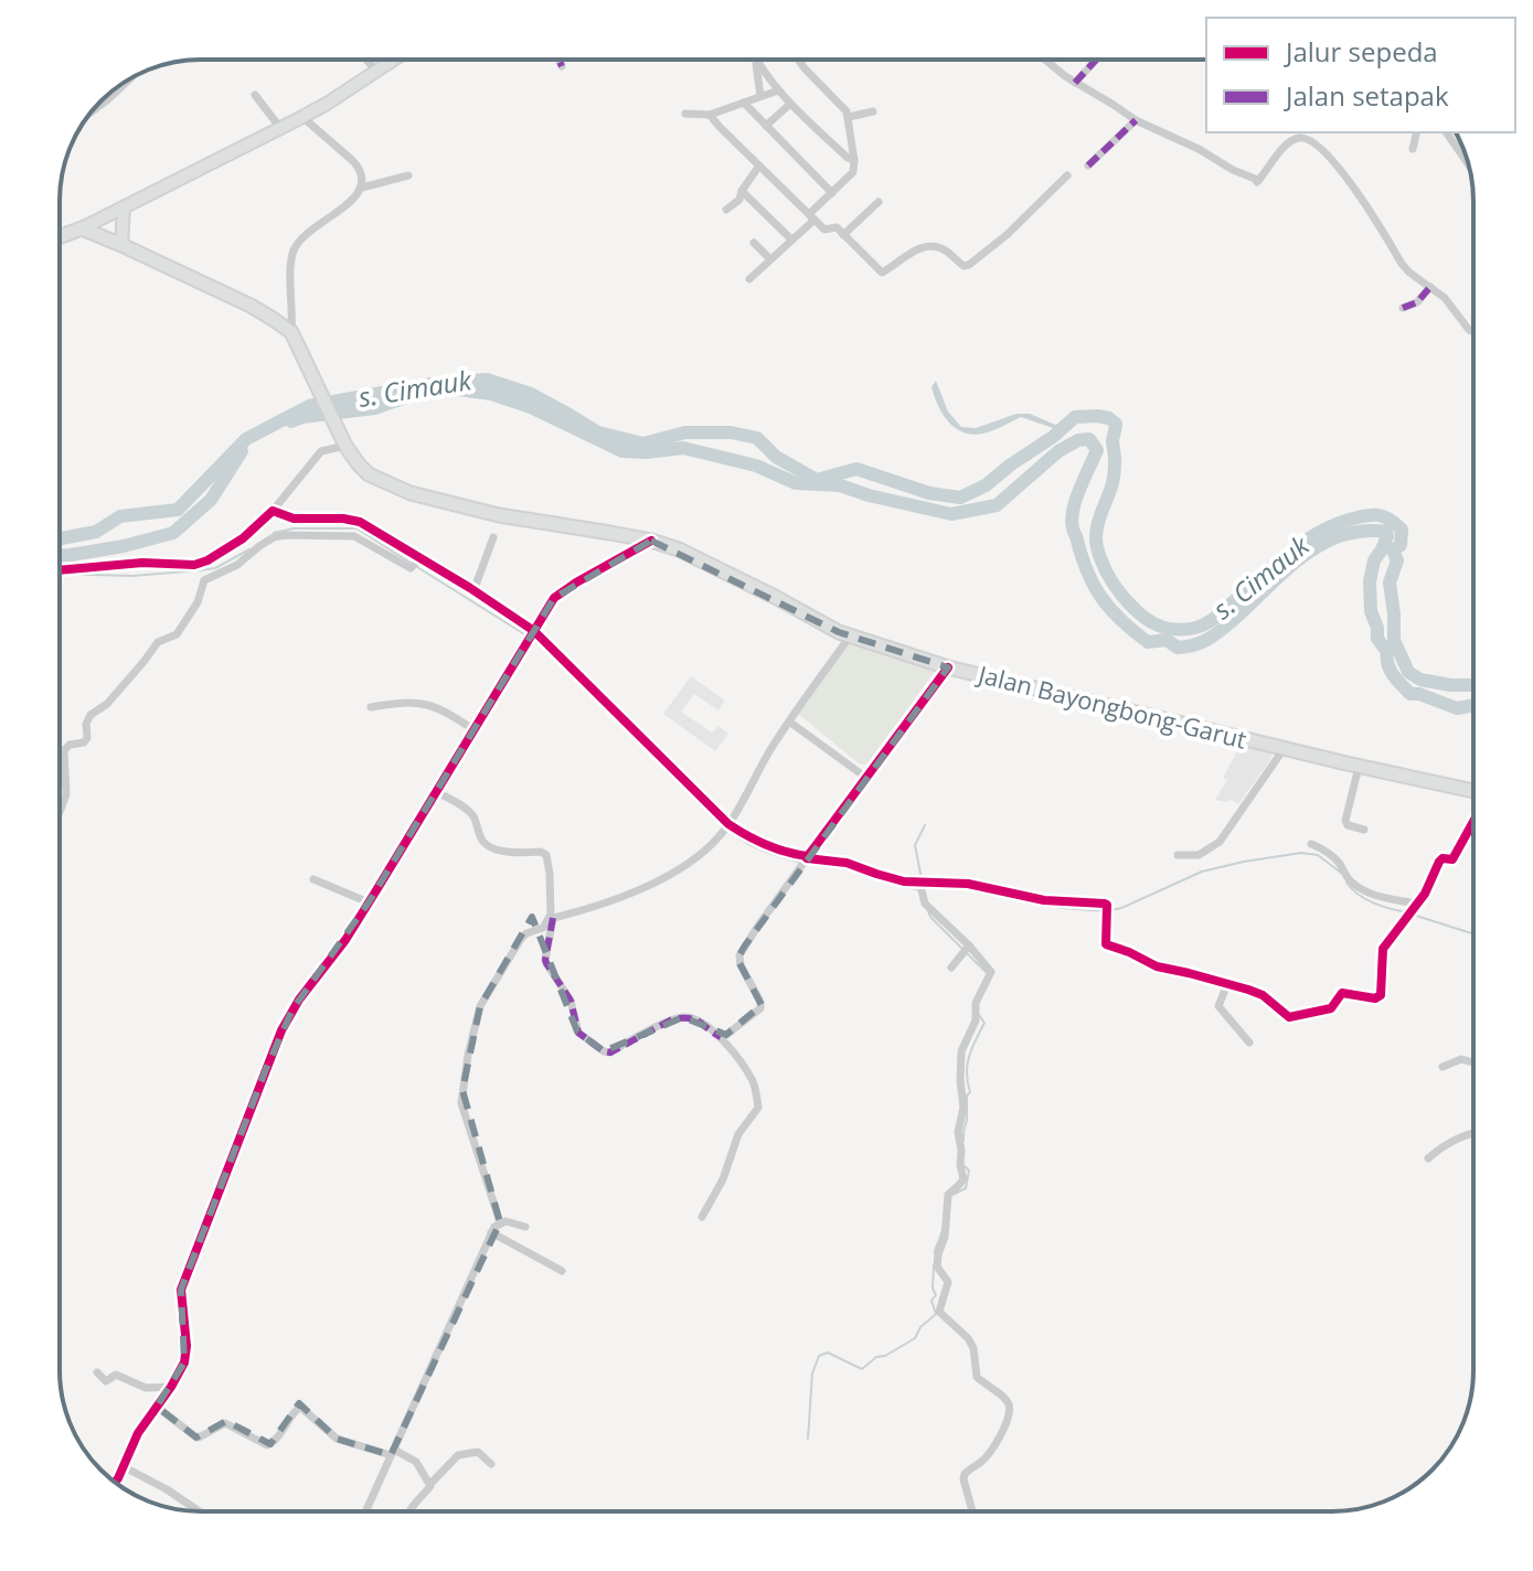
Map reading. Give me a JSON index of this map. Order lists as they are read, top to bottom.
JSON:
{
  "streets": {
    "main road": ["Jalan Bayongbong-Garut"]
  },
  "water": ["s. Cimauk"],
  "legend": ["Jalur sepeda", "Jalan setapak"]
}
